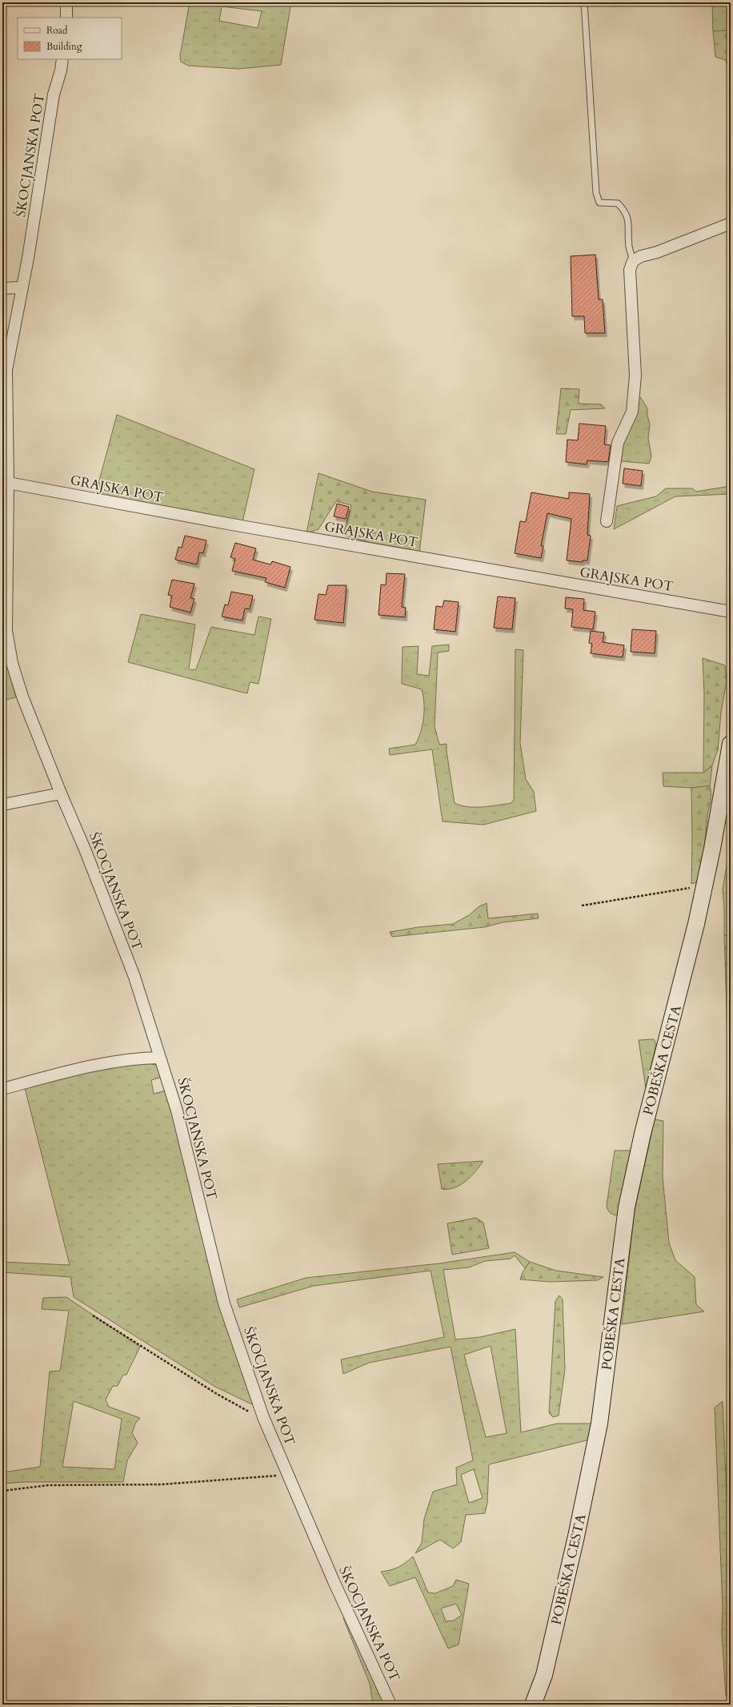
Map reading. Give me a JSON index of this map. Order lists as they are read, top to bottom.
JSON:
{
  "streets": {
    "street": ["ŠKOCJANSKA POT", "GRAJSKA POT", "POBEŠKA CESTA"]
  },
  "crossings": [
    ["ŠKOCJANSKA POT", "GRAJSKA POT"]
  ],
  "legend": ["Road", "Building"]
}
